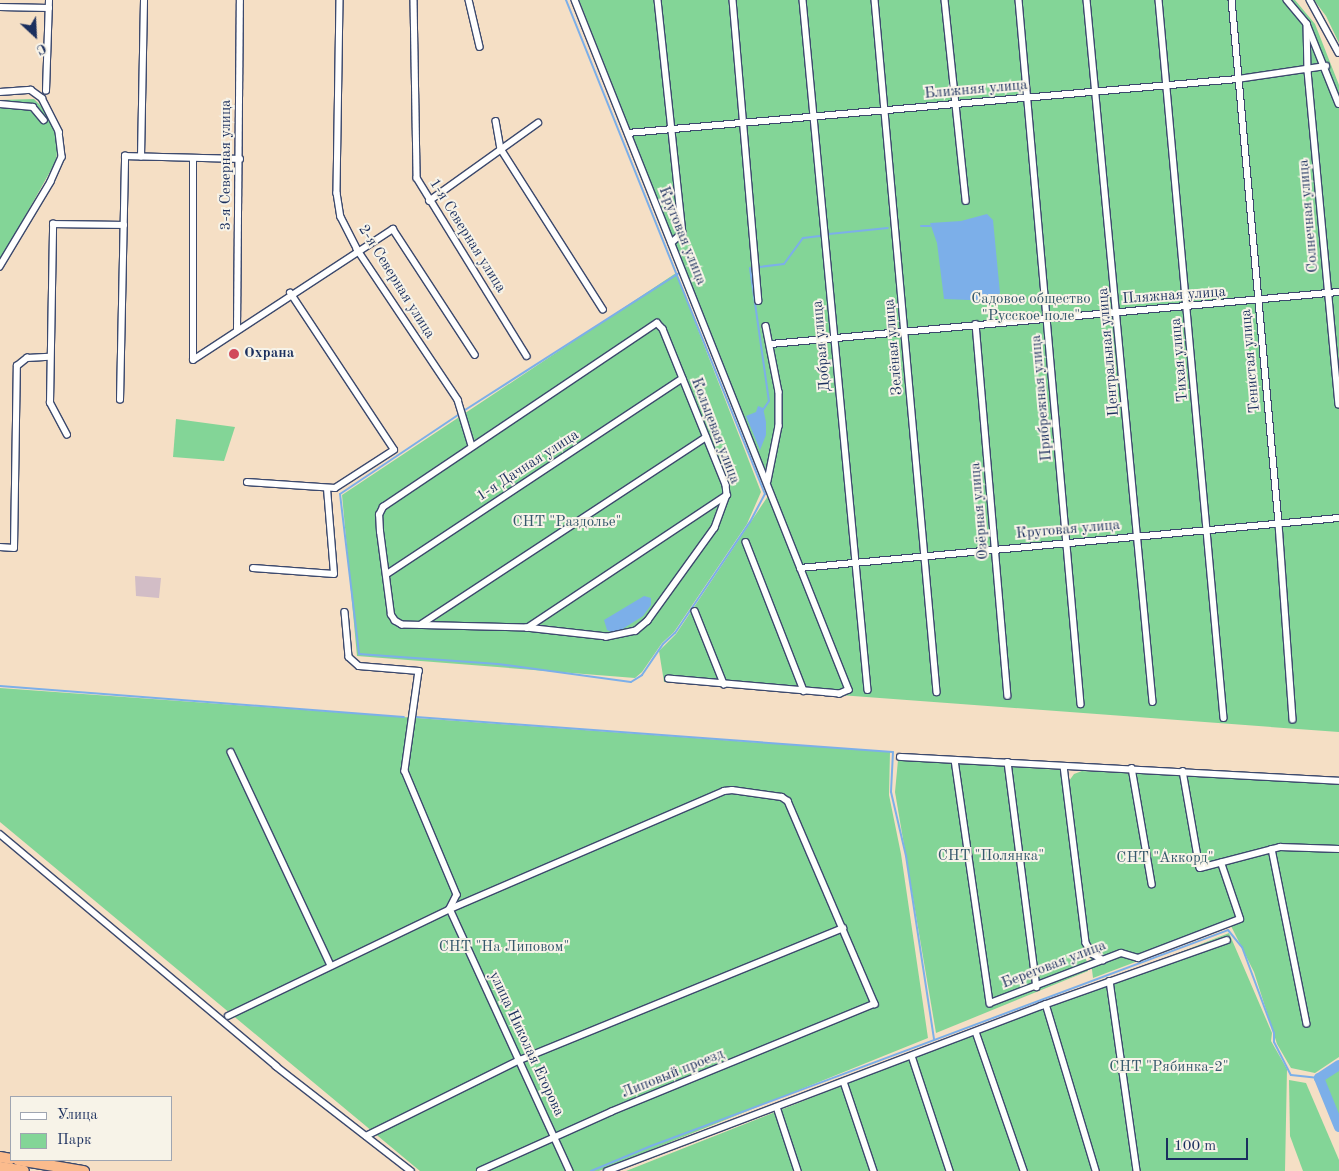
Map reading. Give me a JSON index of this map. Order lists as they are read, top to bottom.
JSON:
{
  "streets": {
    "street": [
      "Ближняя улица",
      "3-я Северная улица",
      "Солнечная улица",
      "1-я Северная улица",
      "Круговая улица",
      "2-я Северная улица",
      "Пляжная улица",
      "Добрая улица",
      "Зелёная улица",
      "Центральная улица",
      "Тихая улица",
      "Тенистая улица",
      "Прибрежная улица",
      "Кольцевая улица",
      "1-я Дачная улица",
      "Озёрная улица",
      "Береговая улица",
      "улица Николая Егорова",
      "Липовый проезд"
    ]
  },
  "crossings": [
    ["Ближняя улица", "Солнечная улица"],
    ["Ближняя улица", "Круговая улица"],
    ["Ближняя улица", "Добрая улица"],
    ["Ближняя улица", "Зелёная улица"],
    ["Ближняя улица", "Центральная улица"],
    ["Ближняя улица", "Тихая улица"],
    ["Ближняя улица", "Тенистая улица"],
    ["Ближняя улица", "Прибрежная улица"],
    ["Солнечная улица", "Пляжная улица"],
    ["Круговая улица", "Добрая улица"],
    ["Круговая улица", "Зелёная улица"],
    ["Круговая улица", "Центральная улица"],
    ["Круговая улица", "Тихая улица"],
    ["Круговая улица", "Тенистая улица"],
    ["Круговая улица", "Прибрежная улица"],
    ["Круговая улица", "Озёрная улица"],
    ["2-я Северная улица", "Кольцевая улица"],
    ["Пляжная улица", "Добрая улица"],
    ["Пляжная улица", "Зелёная улица"],
    ["Пляжная улица", "Центральная улица"],
    ["Пляжная улица", "Тихая улица"],
    ["Пляжная улица", "Тенистая улица"],
    ["Пляжная улица", "Прибрежная улица"],
    ["Пляжная улица", "Озёрная улица"],
    ["Кольцевая улица", "1-я Дачная улица"],
    ["улица Николая Егорова", "Липовый проезд"]
  ],
  "parks": [
    "Садовое общество \"Русское поле\"",
    "СНТ \"Раздолье\"",
    "СНТ \"Полянка\"",
    "СНТ \"Аккорд\"",
    "СНТ \"На Липовом\"",
    "СНТ \"Рябинка-2\""
  ],
  "places": ["Охрана"],
  "legend": ["Улица", "Парк"],
  "scale_bar": "100 m",
  "north": "bottom right"
}
